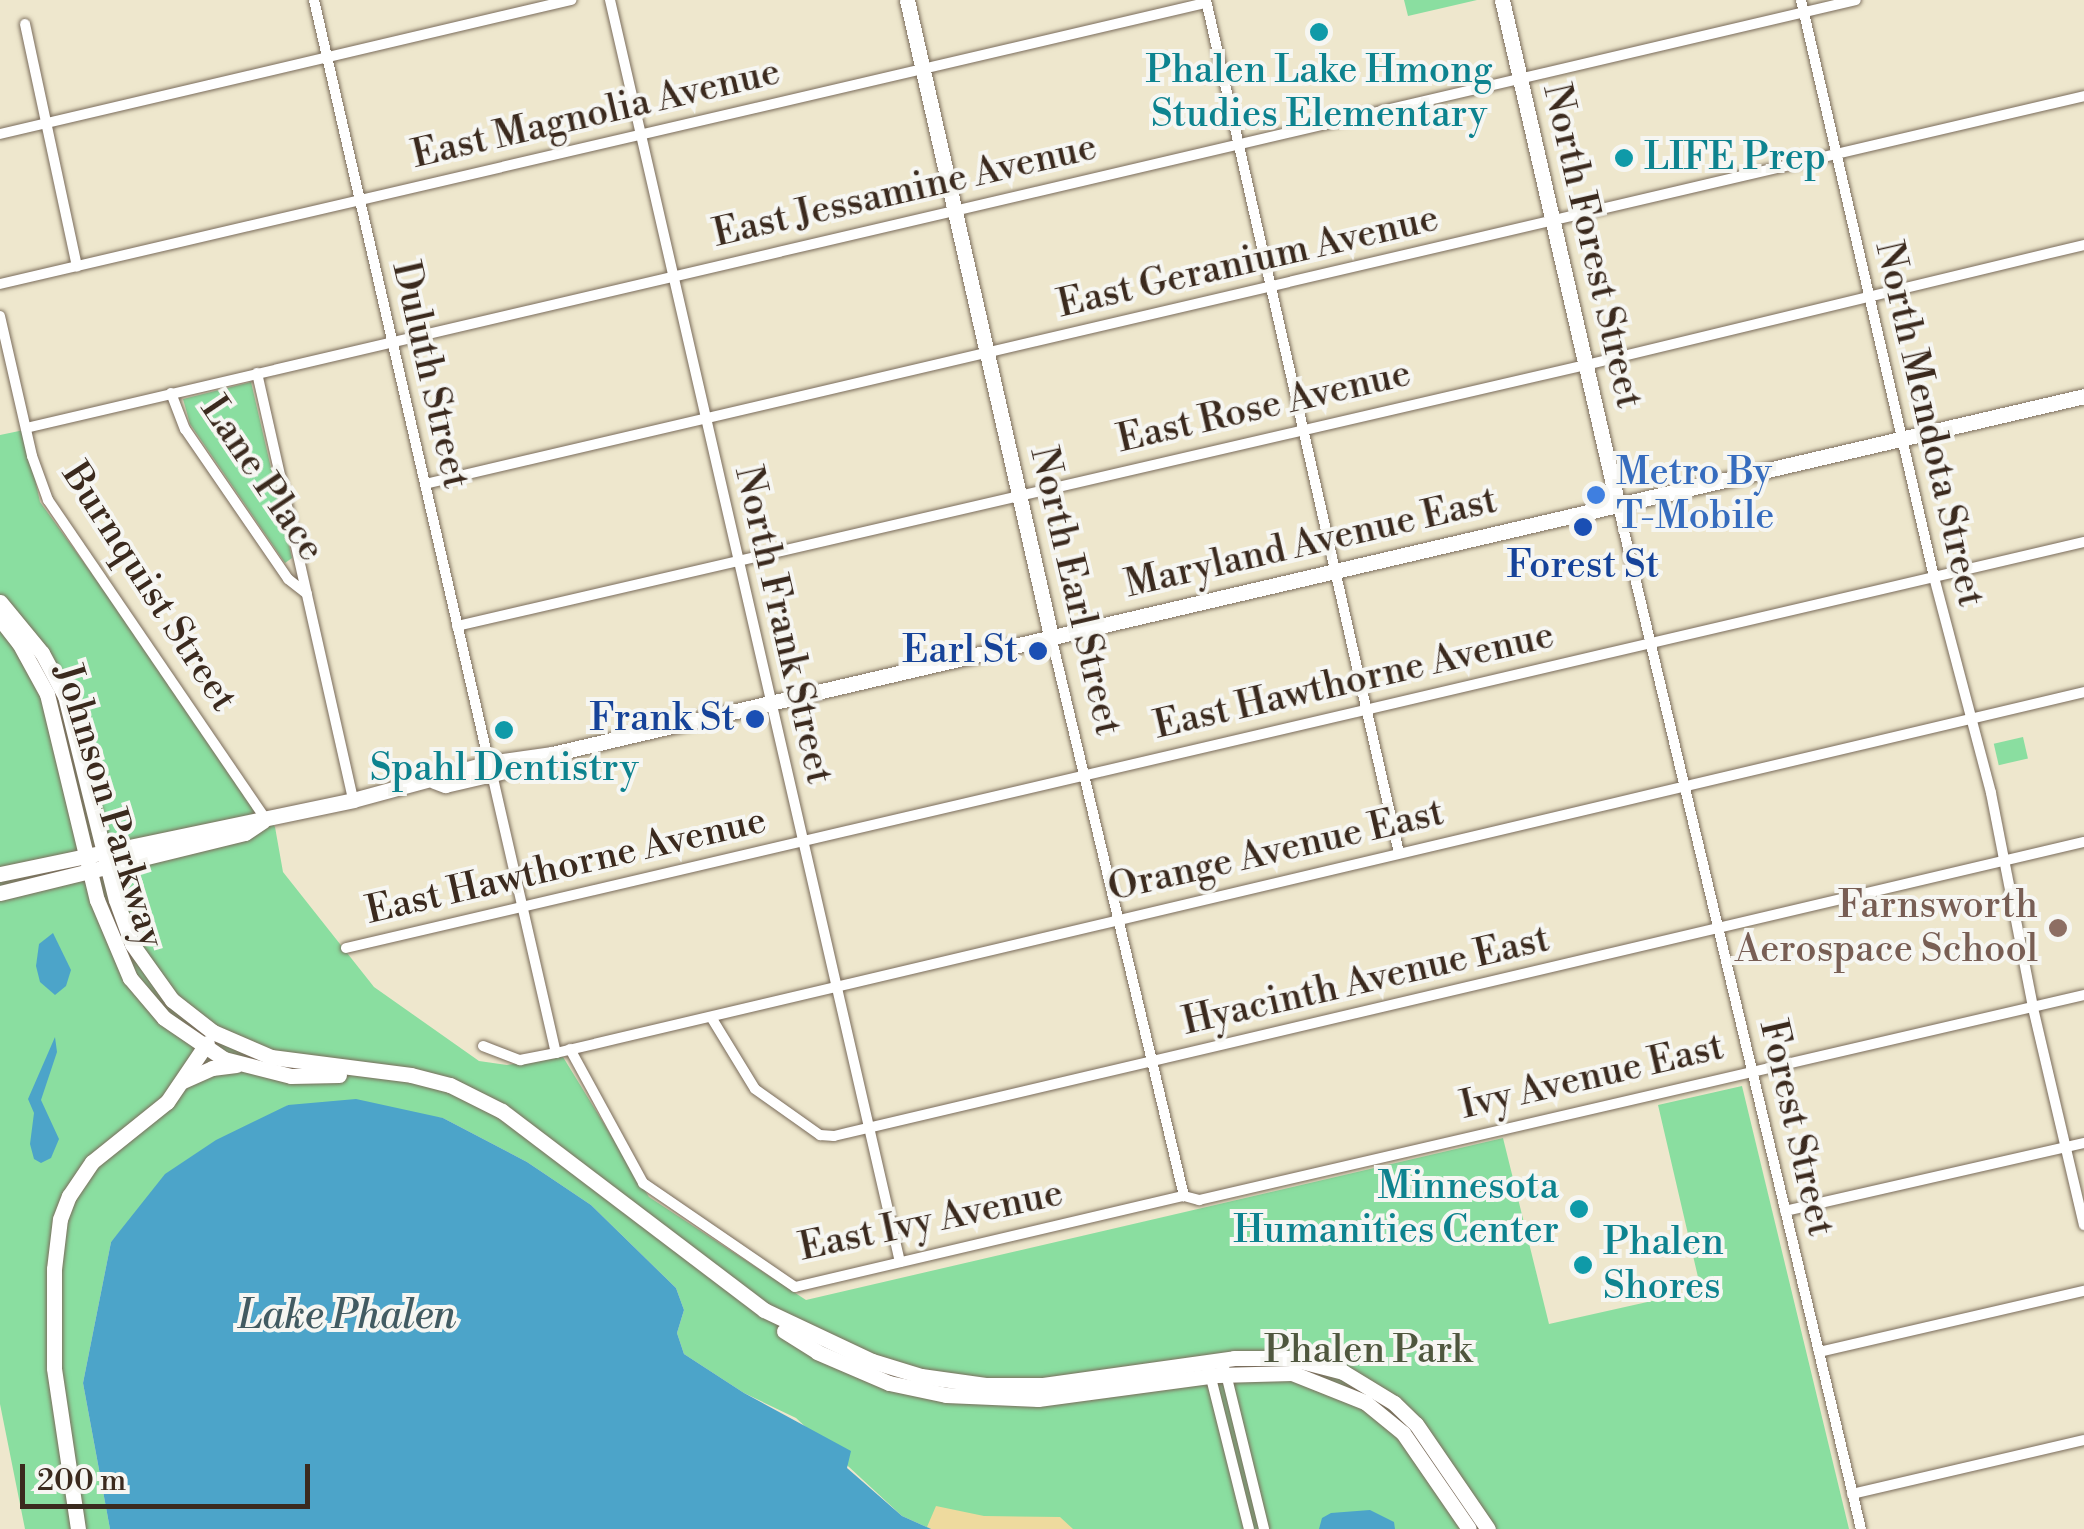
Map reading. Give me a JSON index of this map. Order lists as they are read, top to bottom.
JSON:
{
  "streets": {
    "street": [
      "East Magnolia Avenue",
      "East Jessamine Avenue",
      "North Forest Street",
      "East Geranium Avenue",
      "Duluth Street",
      "East Rose Avenue",
      "North Mendota Street",
      "Lane Place",
      "Maryland Avenue East",
      "Burnquist Street",
      "North Earl Street",
      "North Frank Street",
      "East Hawthorne Avenue",
      "Johnson Parkway",
      "Orange Avenue East",
      "Hyacinth Avenue East",
      "Ivy Avenue East",
      "Forest Street",
      "East Ivy Avenue"
    ]
  },
  "crossings": [
    ["East Magnolia Avenue", "Duluth Street"],
    ["East Magnolia Avenue", "North Earl Street"],
    ["East Magnolia Avenue", "North Frank Street"],
    ["East Jessamine Avenue", "North Forest Street"],
    ["East Jessamine Avenue", "Duluth Street"],
    ["East Jessamine Avenue", "North Mendota Street"],
    ["East Jessamine Avenue", "Lane Place"],
    ["East Jessamine Avenue", "Burnquist Street"],
    ["East Jessamine Avenue", "North Earl Street"],
    ["East Jessamine Avenue", "North Frank Street"],
    ["North Forest Street", "East Geranium Avenue"],
    ["North Forest Street", "East Rose Avenue"],
    ["North Forest Street", "Maryland Avenue East"],
    ["North Forest Street", "Forest Street"],
    ["East Geranium Avenue", "Duluth Street"],
    ["East Geranium Avenue", "North Mendota Street"],
    ["East Geranium Avenue", "North Earl Street"],
    ["East Geranium Avenue", "North Frank Street"],
    ["Duluth Street", "East Rose Avenue"],
    ["Duluth Street", "Maryland Avenue East"],
    ["Duluth Street", "East Hawthorne Avenue"],
    ["Duluth Street", "Orange Avenue East"],
    ["East Rose Avenue", "North Mendota Street"],
    ["East Rose Avenue", "North Earl Street"],
    ["East Rose Avenue", "North Frank Street"],
    ["North Mendota Street", "Maryland Avenue East"],
    ["North Mendota Street", "East Hawthorne Avenue"],
    ["North Mendota Street", "Orange Avenue East"],
    ["North Mendota Street", "Hyacinth Avenue East"],
    ["North Mendota Street", "Ivy Avenue East"],
    ["Lane Place", "Maryland Avenue East"],
    ["Maryland Avenue East", "Burnquist Street"],
    ["Maryland Avenue East", "North Earl Street"],
    ["Maryland Avenue East", "North Frank Street"],
    ["Maryland Avenue East", "Johnson Parkway"],
    ["Maryland Avenue East", "Forest Street"],
    ["North Earl Street", "East Hawthorne Avenue"],
    ["North Earl Street", "Orange Avenue East"],
    ["North Earl Street", "Hyacinth Avenue East"],
    ["North Earl Street", "Ivy Avenue East"],
    ["North Earl Street", "East Ivy Avenue"],
    ["North Frank Street", "East Hawthorne Avenue"],
    ["North Frank Street", "Orange Avenue East"],
    ["North Frank Street", "Hyacinth Avenue East"],
    ["North Frank Street", "East Ivy Avenue"],
    ["East Hawthorne Avenue", "Forest Street"],
    ["Orange Avenue East", "Hyacinth Avenue East"],
    ["Orange Avenue East", "Forest Street"],
    ["Orange Avenue East", "East Ivy Avenue"],
    ["Hyacinth Avenue East", "Forest Street"],
    ["Ivy Avenue East", "Forest Street"],
    ["Ivy Avenue East", "East Ivy Avenue"]
  ],
  "water": ["Lake Phalen"],
  "parks": ["Phalen Park"],
  "places": [
    "Phalen Lake Hmong Studies Elementary",
    "LIFE Prep",
    "Metro By T-Mobile",
    "Forest St",
    "Earl St",
    "Frank St",
    "Spahl Dentistry",
    "Farnsworth Aerospace School",
    "Minnesota Humanities Center",
    "Phalen Shores"
  ],
  "scale_bar": "200 m"
}
